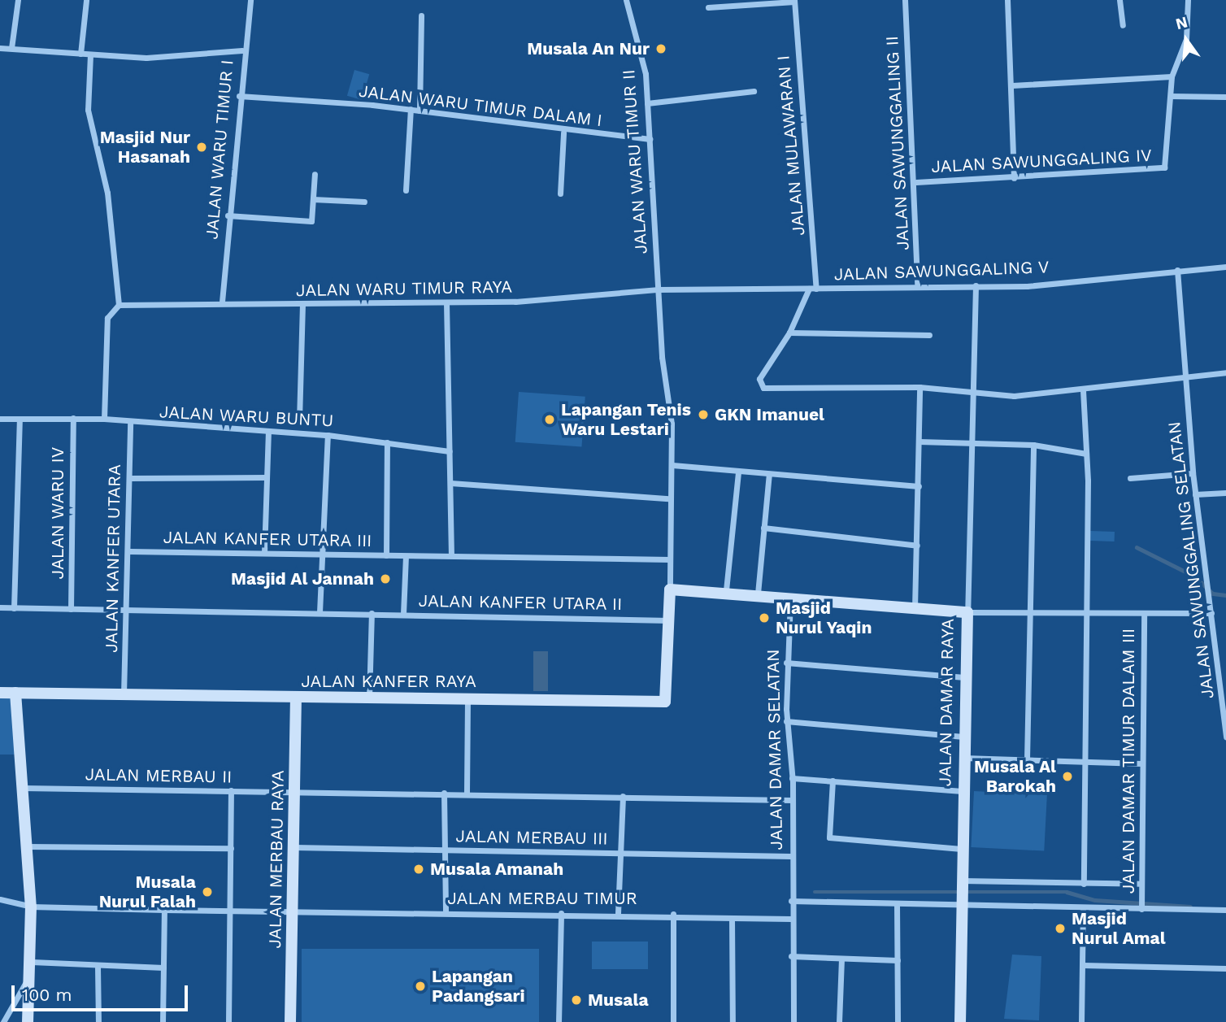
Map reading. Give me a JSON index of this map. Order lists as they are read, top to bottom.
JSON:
{
  "streets": {
    "street": [
      "JALAN WARU TIMUR DALAM I",
      "JALAN SAWUNGGALING II",
      "JALAN MULAWARAN I",
      "JALAN WARU TIMUR I",
      "JALAN SAWUNGGALING IV",
      "JALAN WARU TIMUR II",
      "JALAN SAWUNGGALING V",
      "JALAN WARU TIMUR RAYA",
      "JALAN WARU BUNTU",
      "JALAN WARU IV",
      "JALAN KANFER UTARA III",
      "JALAN KANFER UTARA",
      "JALAN SAWUNGGALING SELATAN",
      "JALAN KANFER UTARA II",
      "JALAN KANFER RAYA",
      "JALAN DAMAR RAYA",
      "JALAN DAMAR SELATAN",
      "JALAN DAMAR TIMUR DALAM III",
      "JALAN MERBAU II",
      "JALAN MERBAU III",
      "JALAN MERBAU RAYA",
      "JALAN MERBAU TIMUR"
    ]
  },
  "crossings": [
    ["JALAN WARU TIMUR DALAM I", "JALAN WARU TIMUR I"],
    ["JALAN WARU TIMUR DALAM I", "JALAN WARU TIMUR II"],
    ["JALAN SAWUNGGALING II", "JALAN SAWUNGGALING IV"],
    ["JALAN SAWUNGGALING II", "JALAN SAWUNGGALING V"],
    ["JALAN MULAWARAN I", "JALAN SAWUNGGALING V"],
    ["JALAN WARU TIMUR I", "JALAN WARU TIMUR RAYA"],
    ["JALAN WARU TIMUR II", "JALAN WARU TIMUR RAYA"],
    ["JALAN WARU TIMUR II", "JALAN KANFER UTARA III"],
    ["JALAN WARU TIMUR II", "JALAN KANFER RAYA"],
    ["JALAN WARU TIMUR II", "JALAN DAMAR RAYA"],
    ["JALAN SAWUNGGALING V", "JALAN WARU TIMUR RAYA"],
    ["JALAN SAWUNGGALING V", "JALAN SAWUNGGALING SELATAN"],
    ["JALAN WARU BUNTU", "JALAN WARU IV"],
    ["JALAN WARU BUNTU", "JALAN KANFER UTARA"],
    ["JALAN WARU IV", "JALAN KANFER UTARA II"],
    ["JALAN KANFER UTARA III", "JALAN KANFER UTARA"],
    ["JALAN KANFER UTARA", "JALAN KANFER UTARA II"],
    ["JALAN KANFER UTARA", "JALAN KANFER RAYA"],
    ["JALAN KANFER UTARA II", "JALAN KANFER RAYA"],
    ["JALAN KANFER RAYA", "JALAN DAMAR RAYA"],
    ["JALAN KANFER RAYA", "JALAN MERBAU RAYA"],
    ["JALAN DAMAR RAYA", "JALAN DAMAR SELATAN"],
    ["JALAN DAMAR SELATAN", "JALAN MERBAU II"],
    ["JALAN DAMAR SELATAN", "JALAN MERBAU III"],
    ["JALAN DAMAR SELATAN", "JALAN MERBAU TIMUR"],
    ["JALAN MERBAU II", "JALAN MERBAU RAYA"],
    ["JALAN MERBAU III", "JALAN MERBAU RAYA"],
    ["JALAN MERBAU III", "JALAN MERBAU TIMUR"],
    ["JALAN MERBAU RAYA", "JALAN MERBAU TIMUR"]
  ],
  "places": [
    "Musala An Nur",
    "Masjid Nur Hasanah",
    "GKN Imanuel",
    "Lapangan Tenis Waru Lestari",
    "Masjid Al Jannah",
    "Masjid Nurul Yaqin",
    "Musala Al Barokah",
    "Musala Amanah",
    "Musala Nurul Falah",
    "Masjid Nurul Amal",
    "Lapangan Padangsari",
    "Musala"
  ],
  "scale_bar": "100 m",
  "north": "top"
}
